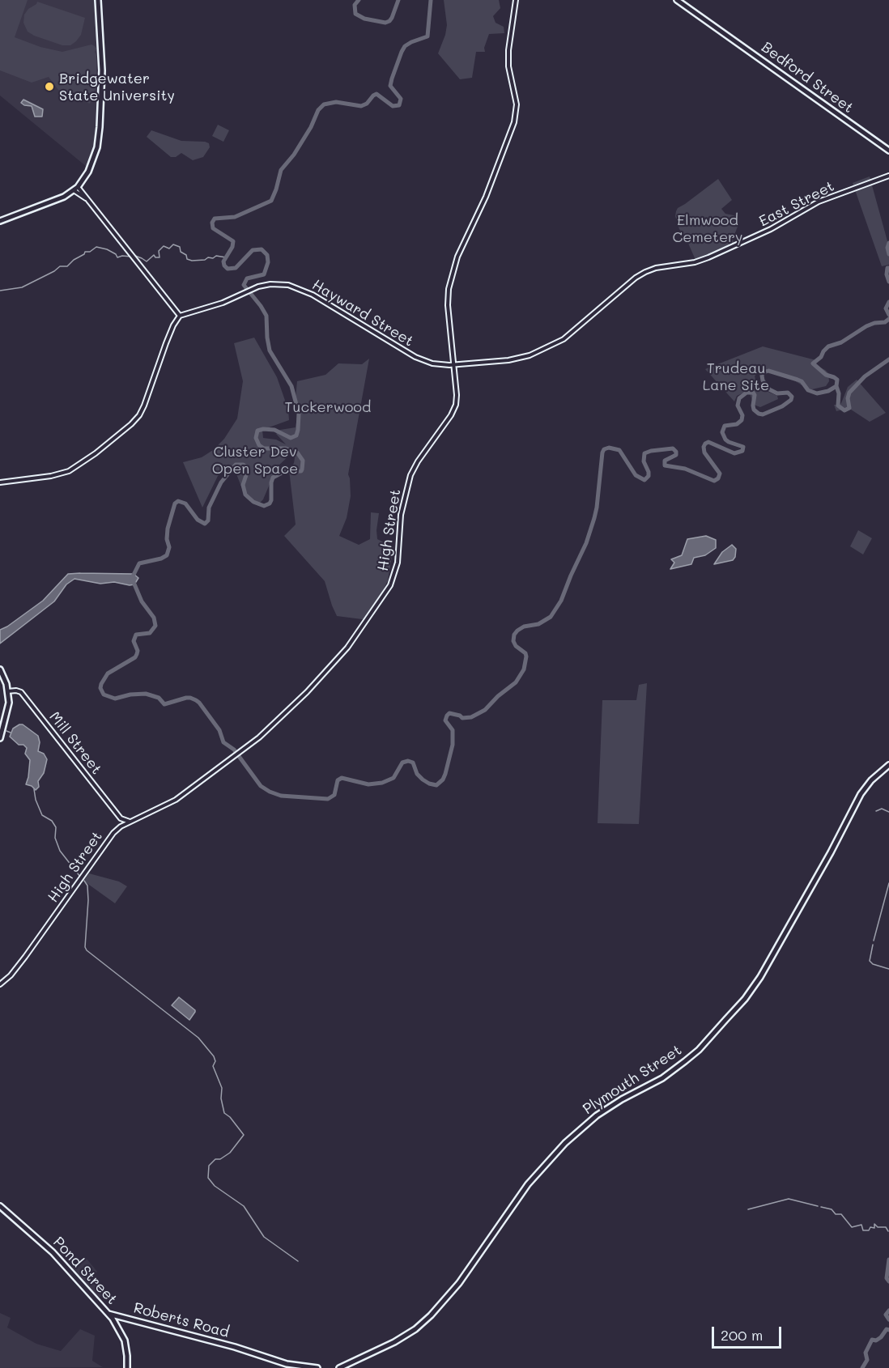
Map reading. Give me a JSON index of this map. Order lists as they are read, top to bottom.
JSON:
{
  "streets": {
    "main road": [
      "Bedford Street",
      "Plymouth Street",
      "Pond Street",
      "Roberts Road"
    ],
    "street": [
      "East Street",
      "Hayward Street",
      "High Street",
      "Mill Street"
    ]
  },
  "crossings": [
    ["East Street", "Hayward Street"],
    ["Hayward Street", "High Street"],
    ["Pond Street", "Roberts Road"]
  ],
  "parks": [
    "Elmwood Cemetery",
    "Trudeau Lane Site",
    "Tuckerwood",
    "Cluster Dev Open Space"
  ],
  "places": ["Bridgewater State University"],
  "scale_bar": "200 m"
}
